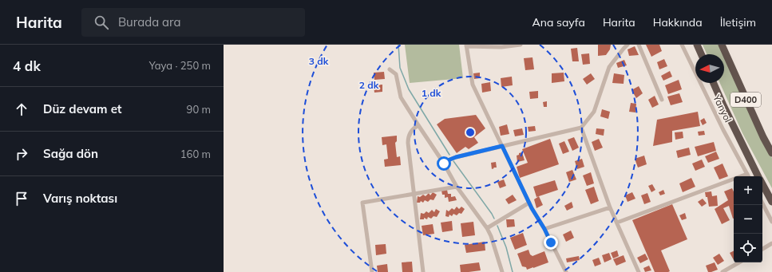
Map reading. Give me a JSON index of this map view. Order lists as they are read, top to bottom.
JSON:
{
  "streets": {
    "highway": ["D400"],
    "street": ["Yanyol"]
  },
  "north": "left",
  "page": {
    "header": "Harita",
    "search": "Burada ara",
    "nav": [
      "Ana sayfa",
      "Harita",
      "Hakkında",
      "İletişim"
    ],
    "heading": ["4 dk", "Yaya · 250 m"],
    "list": [
      ["Düz devam et", "90 m"],
      ["Sağa dön", "160 m"],
      "Varış noktası"
    ],
    "map_buttons": ["+", "−"]
  },
  "rings": ["3 dk", "2 dk", "1 dk"]
}
